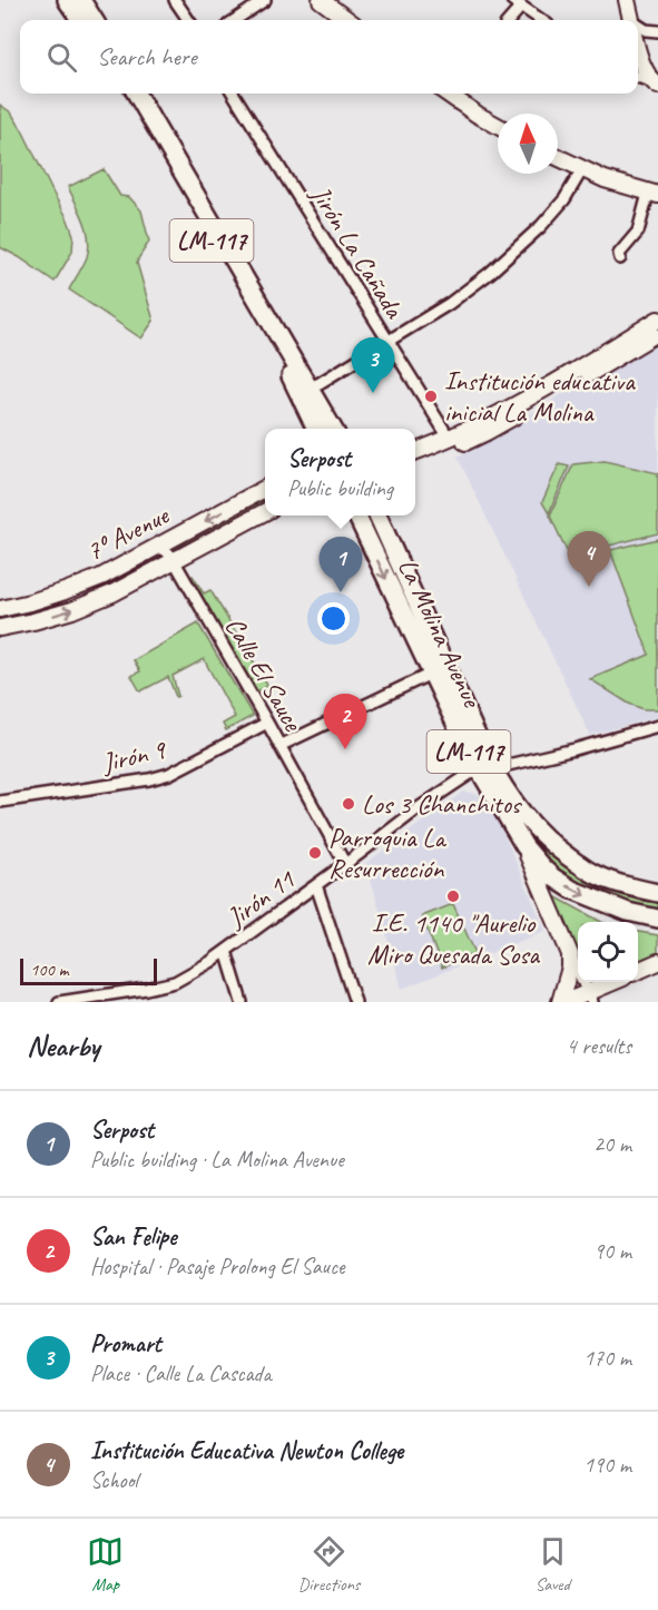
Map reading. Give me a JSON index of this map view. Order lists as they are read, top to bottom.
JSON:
{
  "streets": {
    "main road": ["LM-117", "La Molina Avenue"],
    "street": [
      "Jirón La Cañada",
      "7º Avenue",
      "Calle El Sauce",
      "Jirón 9",
      "Jirón 11"
    ]
  },
  "crossings": [
    ["7º Avenue", "Calle El Sauce"],
    ["La Molina Avenue", "Jirón 11"],
    ["Calle El Sauce", "Jirón 9"],
    ["Calle El Sauce", "Jirón 11"]
  ],
  "places": [
    "Institución educativa inicial La Molina",
    "Los 3 Chanchitos",
    "Parroquia La Resurrección",
    "I.E. 1140 \"Aurelio Miro Quesada Sosa"
  ],
  "scale_bar": "100 m",
  "north": "top",
  "page": {
    "search": "Search here",
    "pins": [
      "3",
      "4",
      "1",
      "2"
    ],
    "popup": ["Serpost", "Public building"],
    "scale": "100 m",
    "heading": ["Nearby", "4 results"],
    "list": [
      {
        "mark": "1",
        "name": "Serpost",
        "note": "Public building · La Molina Avenue",
        "value": "20 m"
      },
      {
        "mark": "2",
        "name": "San Felipe",
        "note": "Hospital · Pasaje Prolong El Sauce",
        "value": "90 m"
      },
      {
        "mark": "3",
        "name": "Promart",
        "note": "Place · Calle La Cascada",
        "value": "170 m"
      },
      {
        "mark": "4",
        "name": "Institución Educativa Newton College",
        "note": "School",
        "value": "190 m"
      }
    ],
    "nav": ["Map", "Directions", "Saved"]
  }
}
